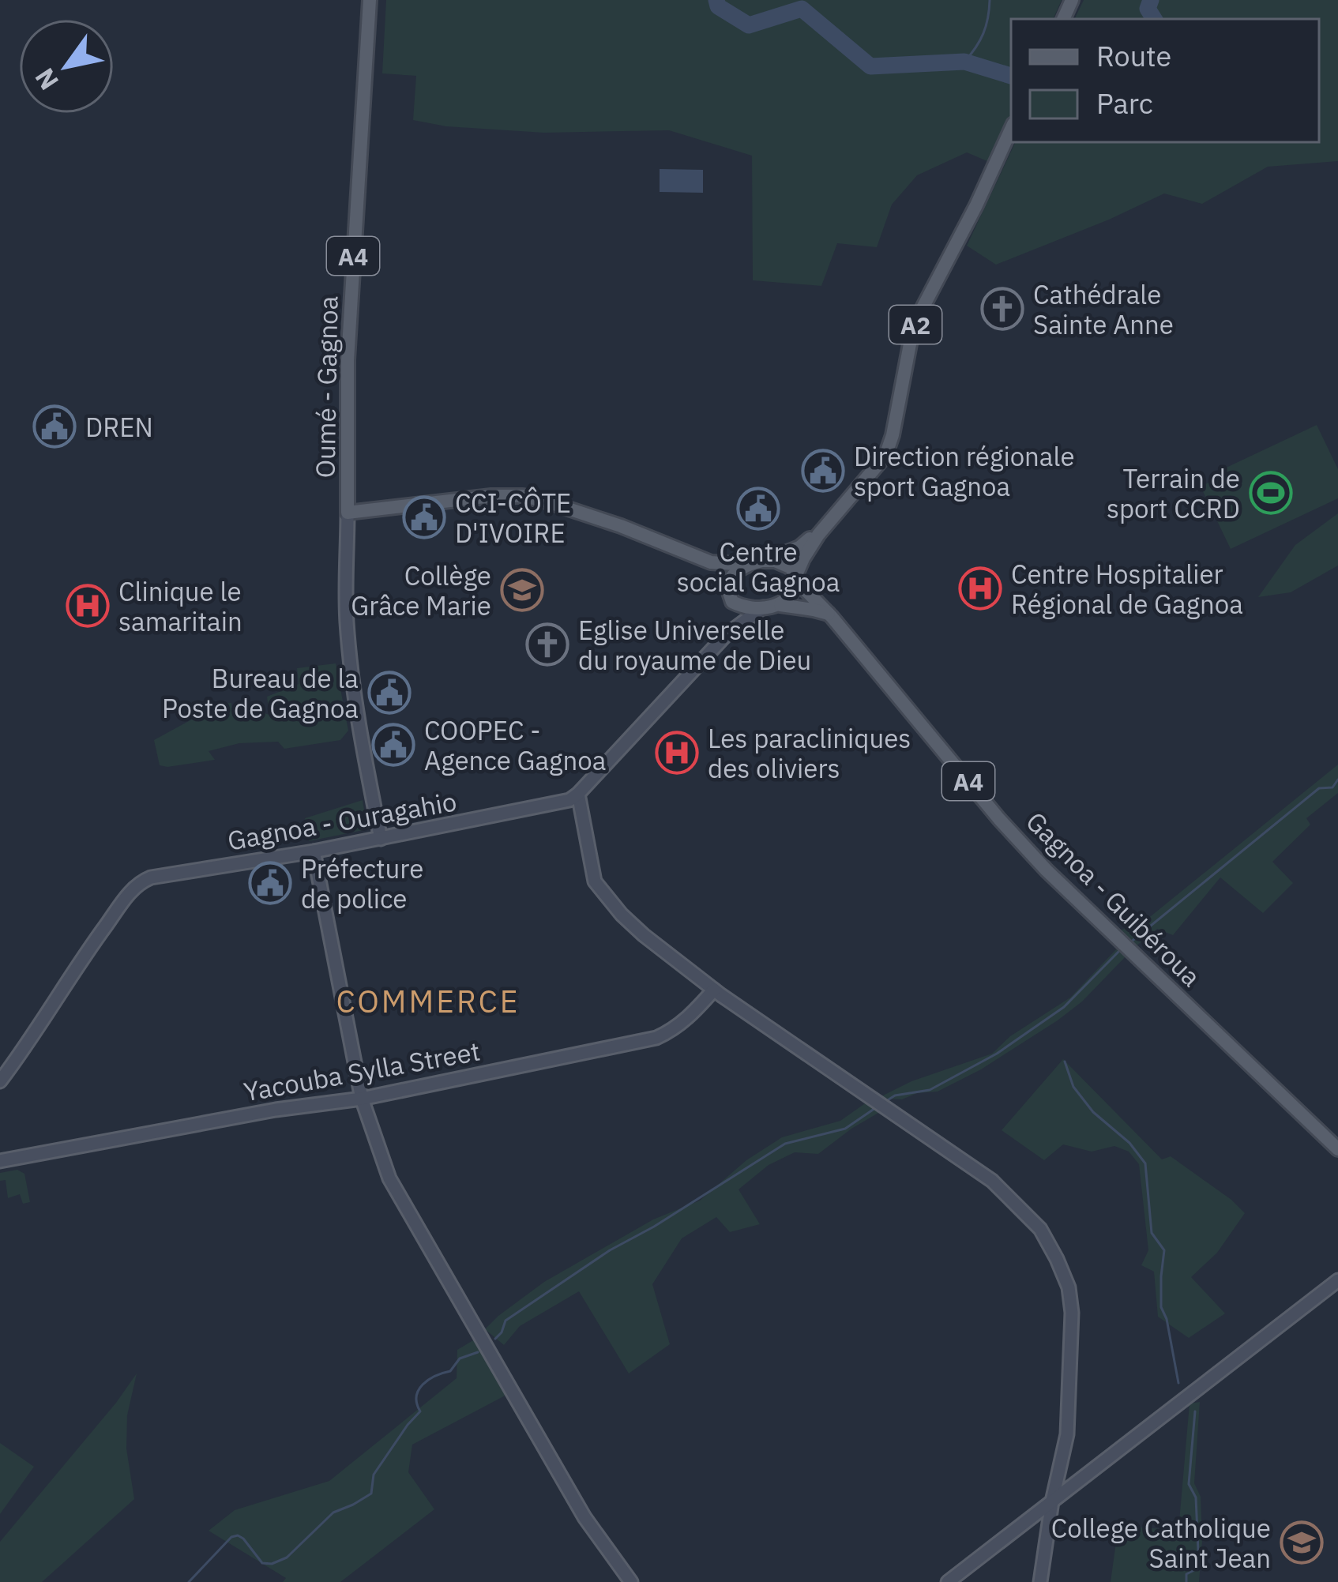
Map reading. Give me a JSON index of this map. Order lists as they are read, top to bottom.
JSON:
{
  "streets": {
    "main road": [
      "A4",
      "A2",
      "Oumé - Gagnoa",
      "Gagnoa - Guibéroua"
    ],
    "street": ["Gagnoa - Ouragahio", "Yacouba Sylla Street"]
  },
  "crossings": [
    ["A2", "Oumé - Gagnoa"],
    ["A2", "Gagnoa - Guibéroua"],
    ["Oumé - Gagnoa", "Gagnoa - Guibéroua"]
  ],
  "districts": ["COMMERCE"],
  "places": {
    "church": ["Cathédrale Sainte Anne", "Eglise Universelle du royaume de Dieu"],
    "public building": [
      "DREN",
      "Direction régionale sport Gagnoa",
      "Centre social Gagnoa",
      "CCI-CÔTE D'IVOIRE",
      "Bureau de la Poste de Gagnoa",
      "COOPEC - Agence Gagnoa",
      "Préfecture de police"
    ],
    "sports": ["Terrain de sport CCRD"],
    "hospital": ["Centre Hospitalier Régional de Gagnoa", "Clinique le samaritain", "Les paracliniques des oliviers"],
    "school or university": ["Collège Grâce Marie", "College Catholique Saint Jean"]
  },
  "legend": ["Route", "Parc"],
  "north": "bottom left"
}
